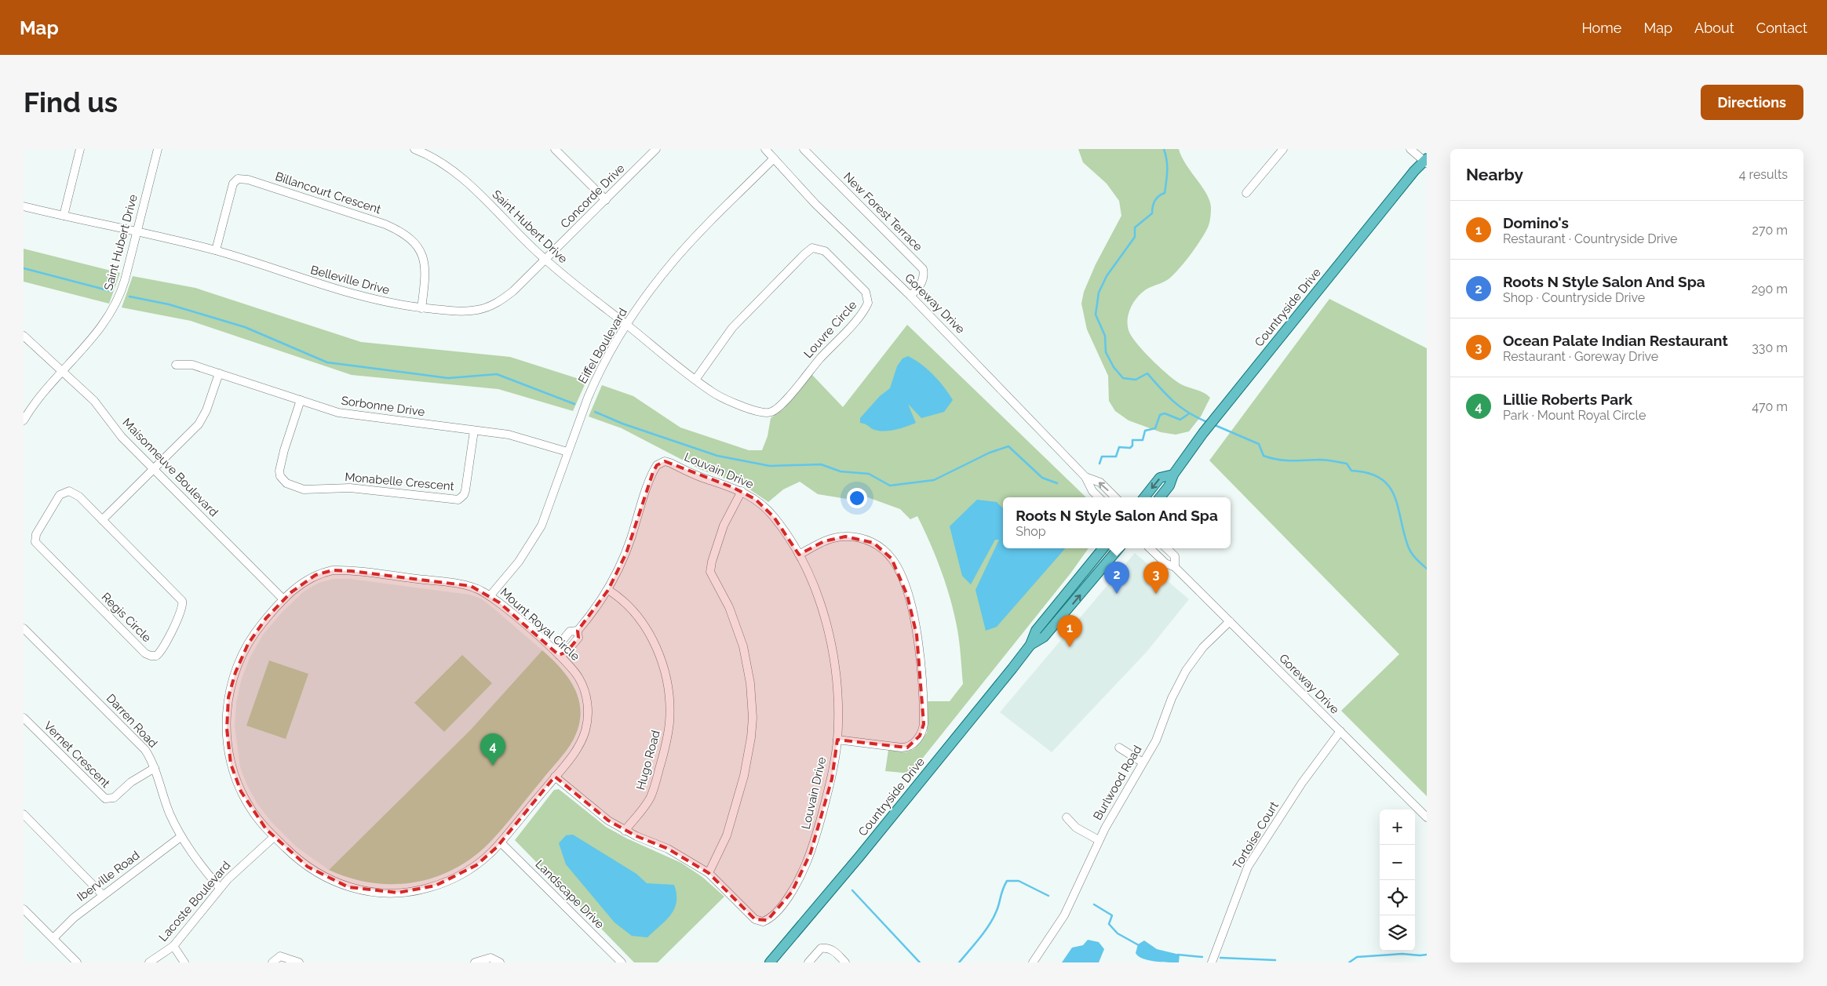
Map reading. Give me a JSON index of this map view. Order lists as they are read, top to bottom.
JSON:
{
  "streets": {
    "main road": ["Countryside Drive"],
    "street": [
      "Billancourt Crescent",
      "Concorde Drive",
      "New Forest Terrace",
      "Saint Hubert Drive",
      "Belleville Drive",
      "Goreway Drive",
      "Louvre Circle",
      "Eiffel Boulevard",
      "Sorbonne Drive",
      "Maisonneuve Boulevard",
      "Louvain Drive",
      "Monabelle Crescent",
      "Regis Circle",
      "Mount Royal Circle",
      "Darren Road",
      "Vernet Crescent",
      "Hugo Road",
      "Burlwood Road",
      "Tortoise Court",
      "Iberville Road",
      "Landscape Drive",
      "Lacoste Boulevard"
    ]
  },
  "crossings": [
    ["Billancourt Crescent", "Belleville Drive"],
    ["Concorde Drive", "Saint Hubert Drive"],
    ["Concorde Drive", "Belleville Drive"],
    ["New Forest Terrace", "Goreway Drive"],
    ["Saint Hubert Drive", "Belleville Drive"],
    ["Saint Hubert Drive", "Louvre Circle"],
    ["Saint Hubert Drive", "Eiffel Boulevard"],
    ["Saint Hubert Drive", "Maisonneuve Boulevard"],
    ["Goreway Drive", "Eiffel Boulevard"],
    ["Goreway Drive", "Burlwood Road"],
    ["Goreway Drive", "Tortoise Court"],
    ["Louvre Circle", "Eiffel Boulevard"],
    ["Eiffel Boulevard", "Sorbonne Drive"],
    ["Eiffel Boulevard", "Mount Royal Circle"],
    ["Sorbonne Drive", "Monabelle Crescent"],
    ["Maisonneuve Boulevard", "Mount Royal Circle"],
    ["Louvain Drive", "Mount Royal Circle"],
    ["Louvain Drive", "Hugo Road"],
    ["Mount Royal Circle", "Landscape Drive"],
    ["Mount Royal Circle", "Lacoste Boulevard"],
    ["Darren Road", "Vernet Crescent"],
    ["Darren Road", "Iberville Road"],
    ["Darren Road", "Lacoste Boulevard"]
  ],
  "page": {
    "header": "Map",
    "nav": [
      "Home",
      "Map",
      "About",
      "Contact"
    ],
    "buttons": "Directions",
    "title": "Find us",
    "heading": ["Nearby", "4 results"],
    "list": [
      {
        "mark": "1",
        "name": "Domino's",
        "note": "Restaurant · Countryside Drive",
        "value": "270 m"
      },
      {
        "mark": "2",
        "name": "Roots N Style Salon And Spa",
        "note": "Shop · Countryside Drive",
        "value": "290 m"
      },
      {
        "mark": "3",
        "name": "Ocean Palate Indian Restaurant",
        "note": "Restaurant · Goreway Drive",
        "value": "330 m"
      },
      {
        "mark": "4",
        "name": "Lillie Roberts Park",
        "note": "Park · Mount Royal Circle",
        "value": "470 m"
      }
    ],
    "popup": ["Roots N Style Salon And Spa", "Shop"],
    "pins": [
      "2",
      "3",
      "1",
      "4"
    ],
    "map_buttons": ["+", "−"]
  }
}
